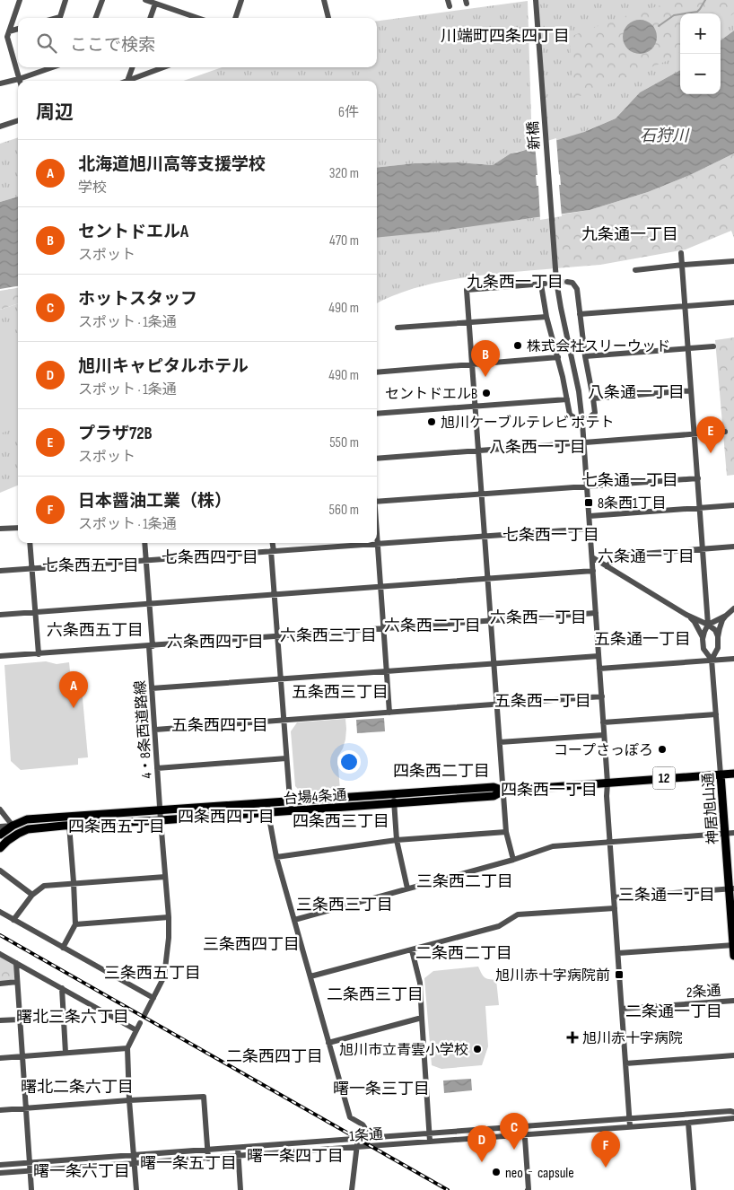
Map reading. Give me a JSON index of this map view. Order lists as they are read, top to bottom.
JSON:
{
  "streets": {
    "highway": ["12", "台場4条通", "神居旭山通"],
    "street": [
      "新橋",
      "4・8条西道路線",
      "2条通",
      "1条通"
    ]
  },
  "crossings": [
    ["新橋", "台場4条通"],
    ["新橋", "2条通"],
    ["新橋", "1条通"],
    ["4・8条西道路線", "台場4条通"],
    ["12", "台場4条通"],
    ["台場4条通", "神居旭山通"]
  ],
  "districts": [
    "川端町四条四丁目",
    "九条通一丁目",
    "九条西一丁目",
    "八条通一丁目",
    "八条西一丁目",
    "七条通一丁目",
    "七条西一丁目",
    "六条通一丁目",
    "七条西四丁目",
    "七条西五丁目",
    "六条西一丁目",
    "六条西二丁目",
    "六条西五丁目",
    "六条西三丁目",
    "五条通一丁目",
    "六条西四丁目",
    "五条西三丁目",
    "五条西一丁目",
    "五条西四丁目",
    "四条西二丁目",
    "四条西一丁目",
    "四条西四丁目",
    "四条西三丁目",
    "四条西五丁目",
    "三条西二丁目",
    "三条通一丁目",
    "三条西三丁目",
    "三条西四丁目",
    "二条西二丁目",
    "三条西五丁目",
    "二条西三丁目",
    "二条通一丁目",
    "曙北三条六丁目",
    "二条西四丁目",
    "曙北二条六丁目",
    "曙一条三丁目",
    "曙一条四丁目",
    "曙一条五丁目",
    "曙一条六丁目"
  ],
  "water": ["石狩川"],
  "places": {
    "other": [
      "株式会社スリーウッド",
      "セントドエルB",
      "旭川ケーブルテレビ ポテト",
      "コープさっぽろ",
      "旭川市立青雲小学校",
      "neo‐capsule"
    ],
    "transit": ["8条西1丁目", "旭川赤十字病院前"],
    "health": ["旭川赤十字病院"]
  },
  "page": {
    "map_buttons": ["+", "−"],
    "search": "ここで検索",
    "heading": ["周辺", "6件"],
    "list": [
      {
        "mark": "A",
        "name": "北海道旭川高等支援学校",
        "note": "学校",
        "value": "320 m"
      },
      {
        "mark": "B",
        "name": "セントドエルA",
        "note": "スポット",
        "value": "470 m"
      },
      {
        "mark": "C",
        "name": "ホットスタッフ",
        "note": "スポット · 1条通",
        "value": "490 m"
      },
      {
        "mark": "D",
        "name": "旭川キャピタルホテル",
        "note": "スポット · 1条通",
        "value": "490 m"
      },
      {
        "mark": "E",
        "name": "プラザ72B",
        "note": "スポット",
        "value": "550 m"
      },
      {
        "mark": "F",
        "name": "日本醤油工業（株）",
        "note": "スポット · 1条通",
        "value": "560 m"
      }
    ],
    "pins": [
      "B",
      "E",
      "A",
      "C",
      "D",
      "F"
    ]
  }
}
